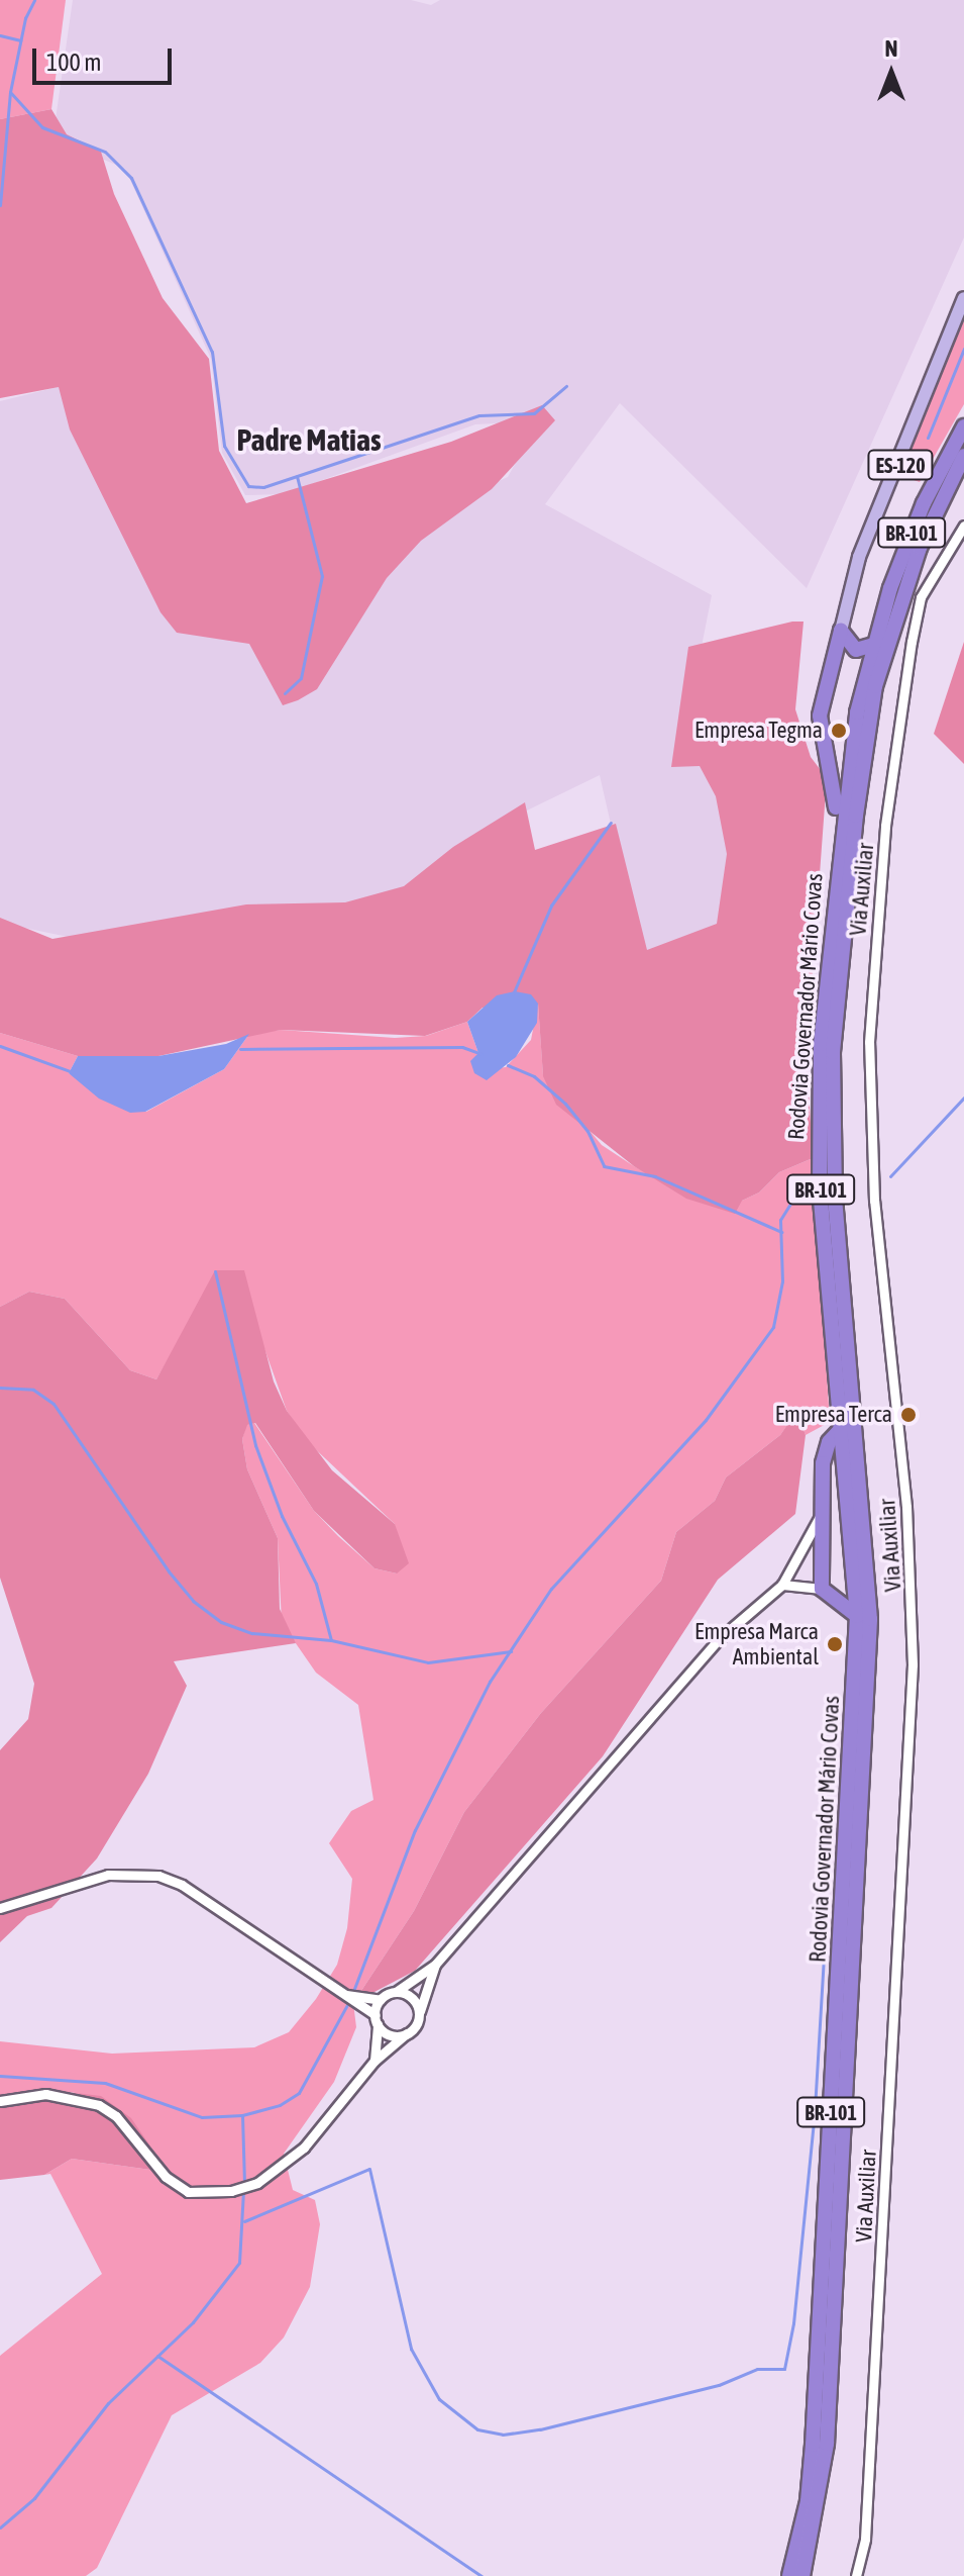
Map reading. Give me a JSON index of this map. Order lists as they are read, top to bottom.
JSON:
{
  "streets": {
    "highway": ["BR-101", "Rodovia Governador Mário Covas"],
    "main road": ["ES-120"],
    "street": ["Via Auxiliar"]
  },
  "districts": ["Padre Matias"],
  "places": ["Empresa Tegma", "Empresa Terca", "Empresa Marca Ambiental"],
  "scale_bar": "100 m",
  "north": "top"
}
